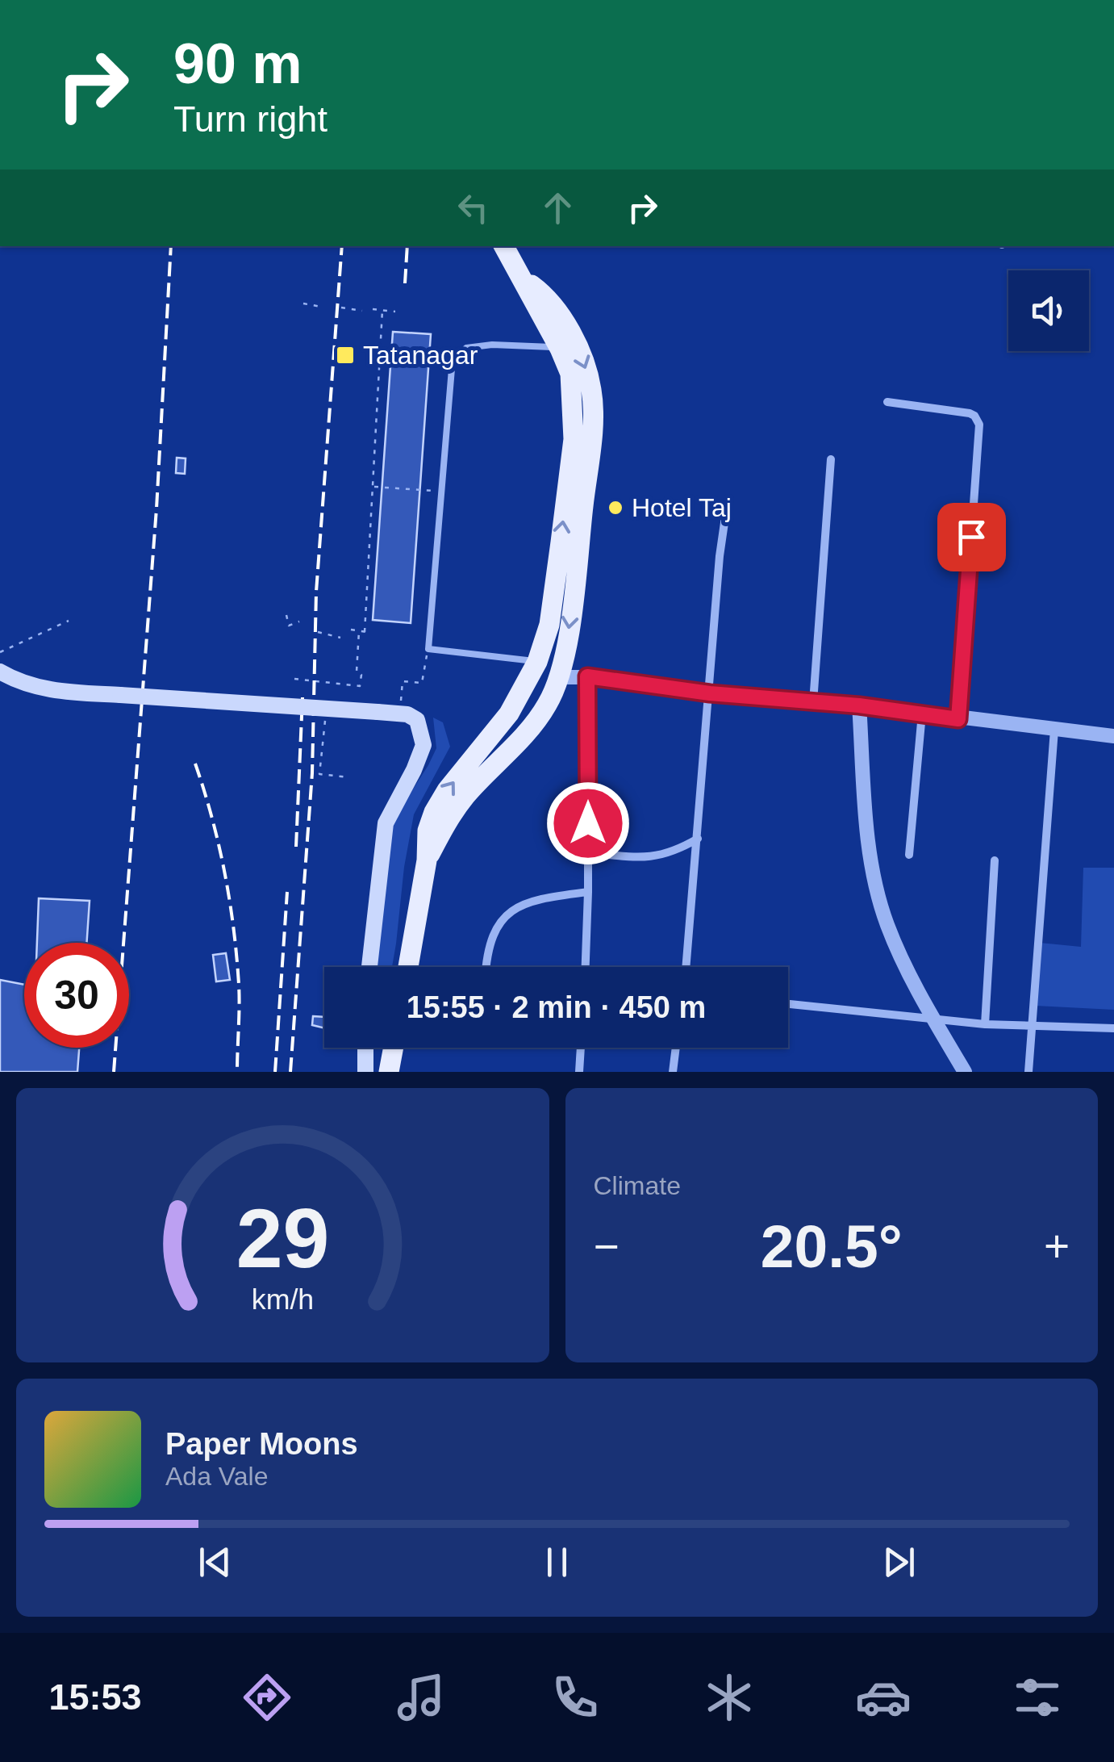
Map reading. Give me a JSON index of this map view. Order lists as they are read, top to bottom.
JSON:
{
  "places": {
    "transit": ["Tatanagar"],
    "other": ["Hotel Taj"]
  },
  "page": {
    "turn": ["90 m", "Turn right"],
    "limit": "30",
    "trip": "15:55 · 2 min · 450 m",
    "tile": "Climate",
    "heat": ["−", "20.5°", "+"],
    "song": ["Paper Moons", "Ada Vale"],
    "tabs": "15:53",
    "gauge": ["29", "km/h"]
  }
}
